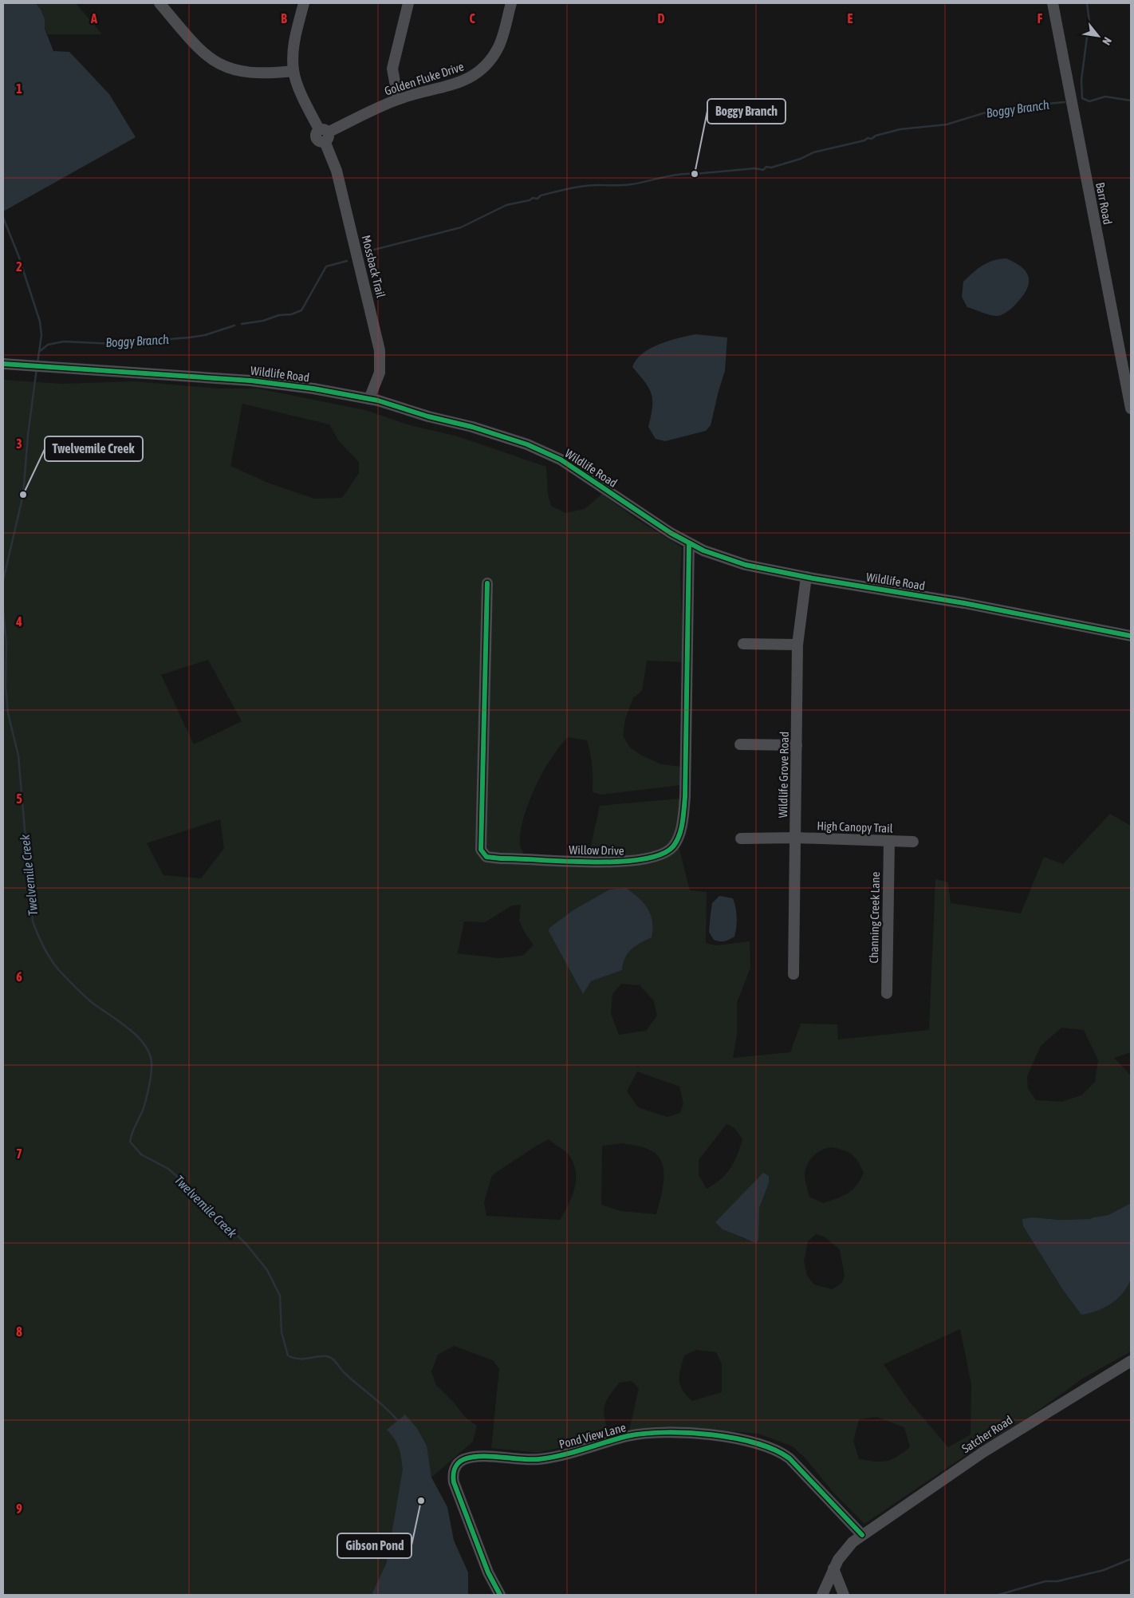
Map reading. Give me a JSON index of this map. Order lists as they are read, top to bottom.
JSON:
{
  "streets": {
    "street": [
      "Golden Fluke Drive",
      "Barr Road",
      "Mossback Trail",
      "Wildlife Road",
      "Wildlife Grove Road",
      "High Canopy Trail",
      "Willow Drive",
      "Channing Creek Lane",
      "Satcher Road",
      "Pond View Lane"
    ]
  },
  "crossings": [
    ["Golden Fluke Drive", "Mossback Trail"],
    ["Mossback Trail", "Wildlife Road"],
    ["Wildlife Road", "Wildlife Grove Road"],
    ["Wildlife Road", "Willow Drive"],
    ["Wildlife Grove Road", "High Canopy Trail"],
    ["High Canopy Trail", "Channing Creek Lane"],
    ["Satcher Road", "Pond View Lane"]
  ],
  "water": ["Boggy Branch", "Twelvemile Creek"],
  "places": ["Boggy Branch", "Twelvemile Creek", "Gibson Pond"],
  "north": "bottom right",
  "grid": {
    "columns": [
      "A",
      "B",
      "C",
      "D",
      "E",
      "F"
    ],
    "rows": [
      "1",
      "2",
      "3",
      "4",
      "5",
      "6",
      "7",
      "8",
      "9"
    ]
  }
}
